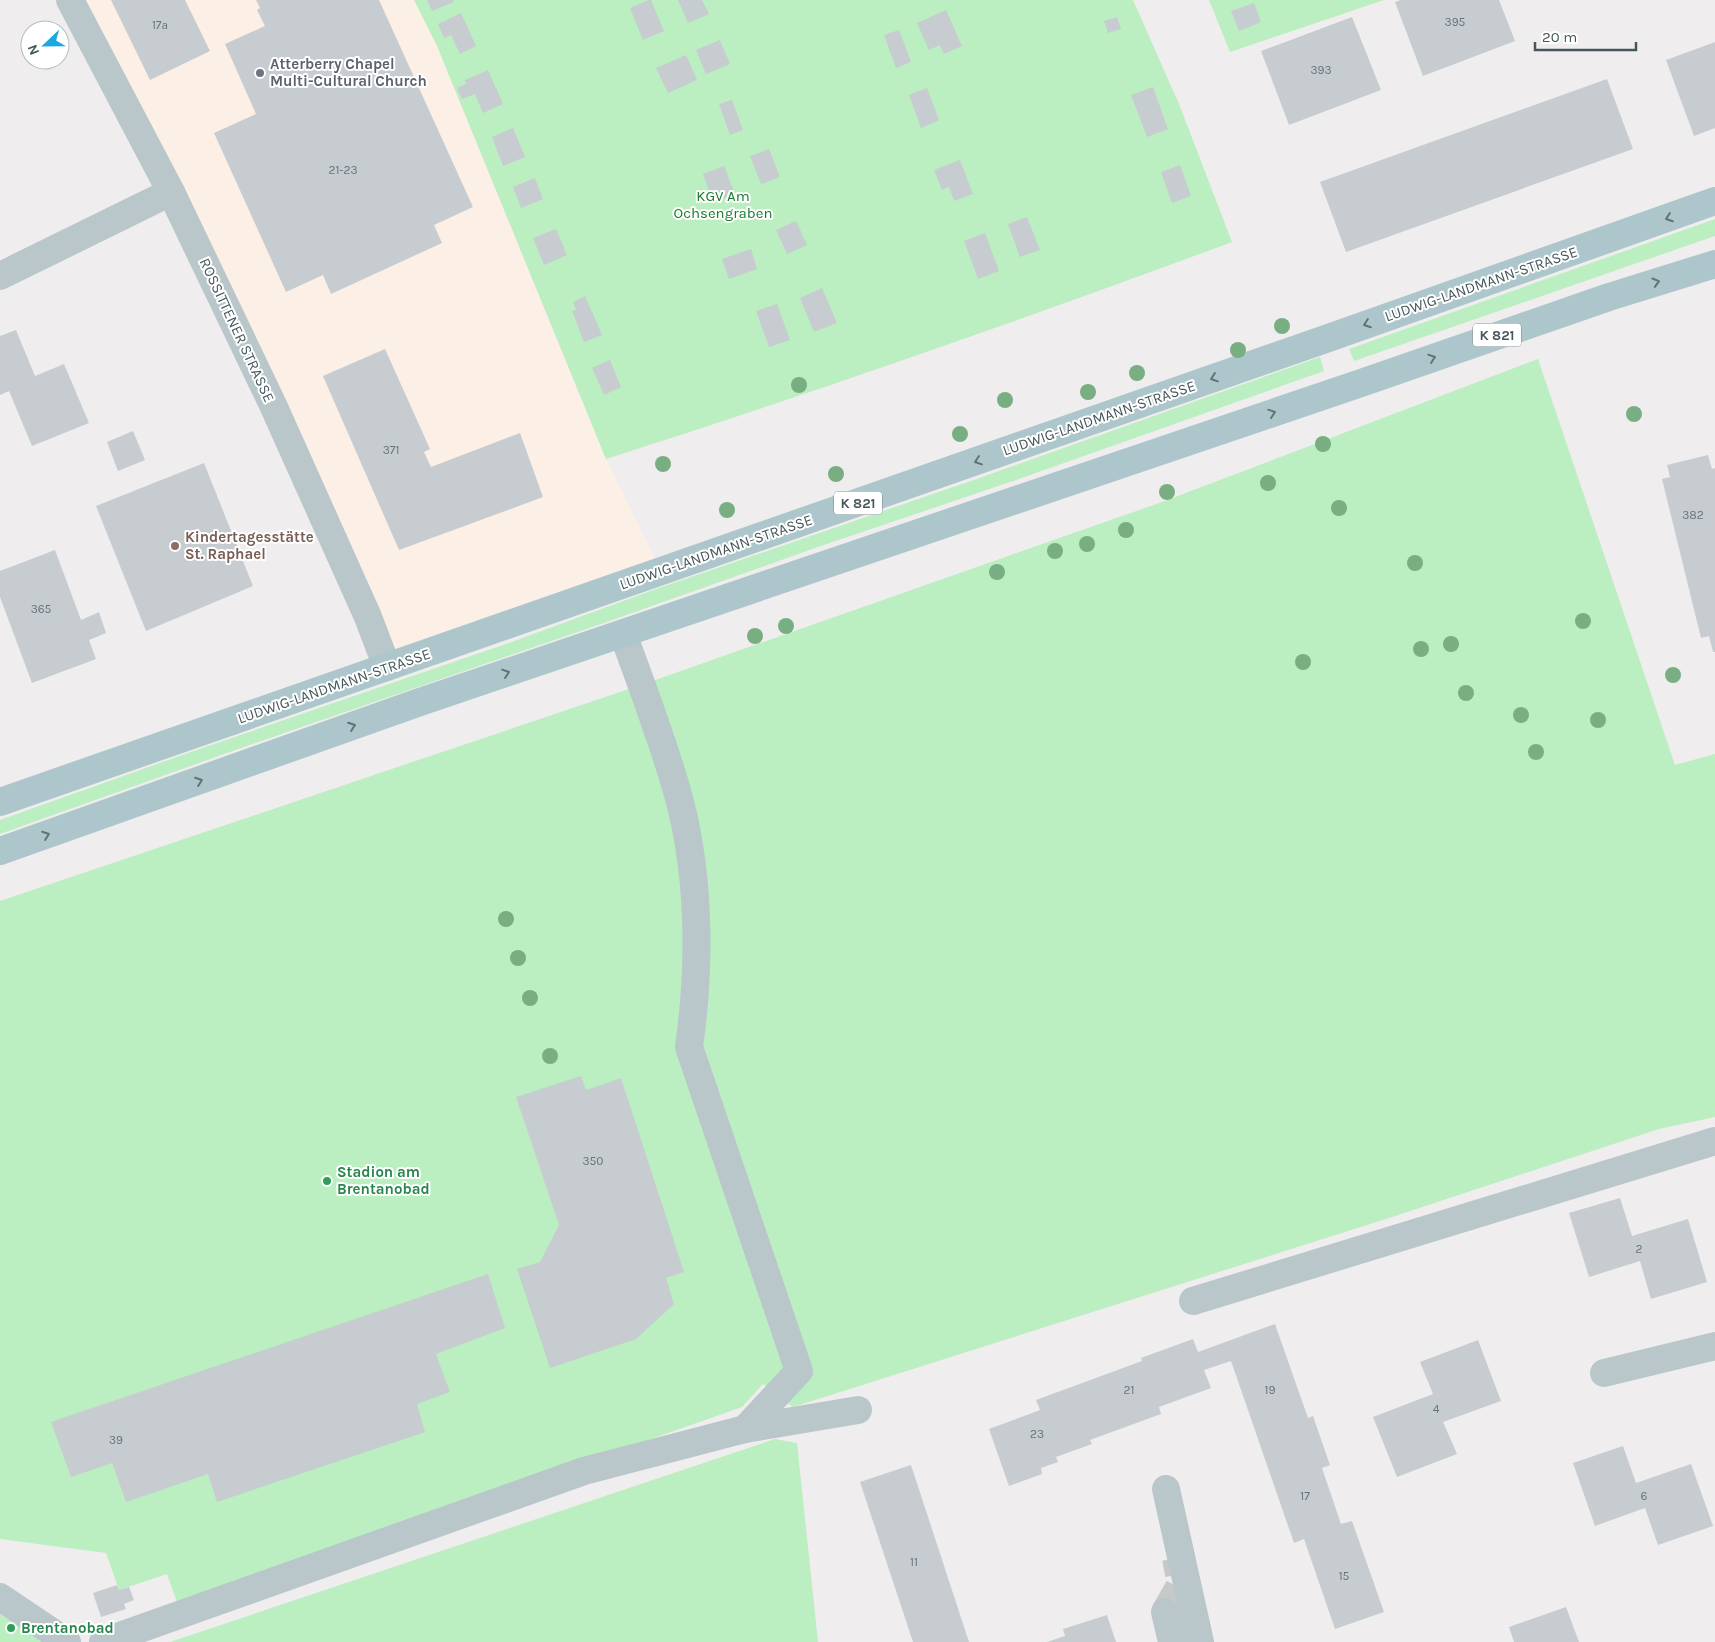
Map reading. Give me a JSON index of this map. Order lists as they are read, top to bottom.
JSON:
{
  "streets": {
    "main road": ["LUDWIG-LANDMANN-STRASSE", "K 821"],
    "street": ["ROSSITTENER STRASSE"]
  },
  "crossings": [
    ["LUDWIG-LANDMANN-STRASSE", "ROSSITTENER STRASSE"]
  ],
  "parks": ["KGV Am Ochsengraben"],
  "places": [
    "Atterberry Chapel Multi-Cultural Church",
    "Kindertagesstätte St. Raphael",
    "Stadion am Brentanobad",
    "Brentanobad"
  ],
  "house_numbers": [
    "395",
    "17a",
    "393",
    "21-23",
    "371",
    "382",
    "365",
    "350",
    "2",
    "21",
    "19",
    "4",
    "23",
    "39",
    "17",
    "6",
    "11",
    "15"
  ],
  "scale_bar": "20 m",
  "north": "left"
}
